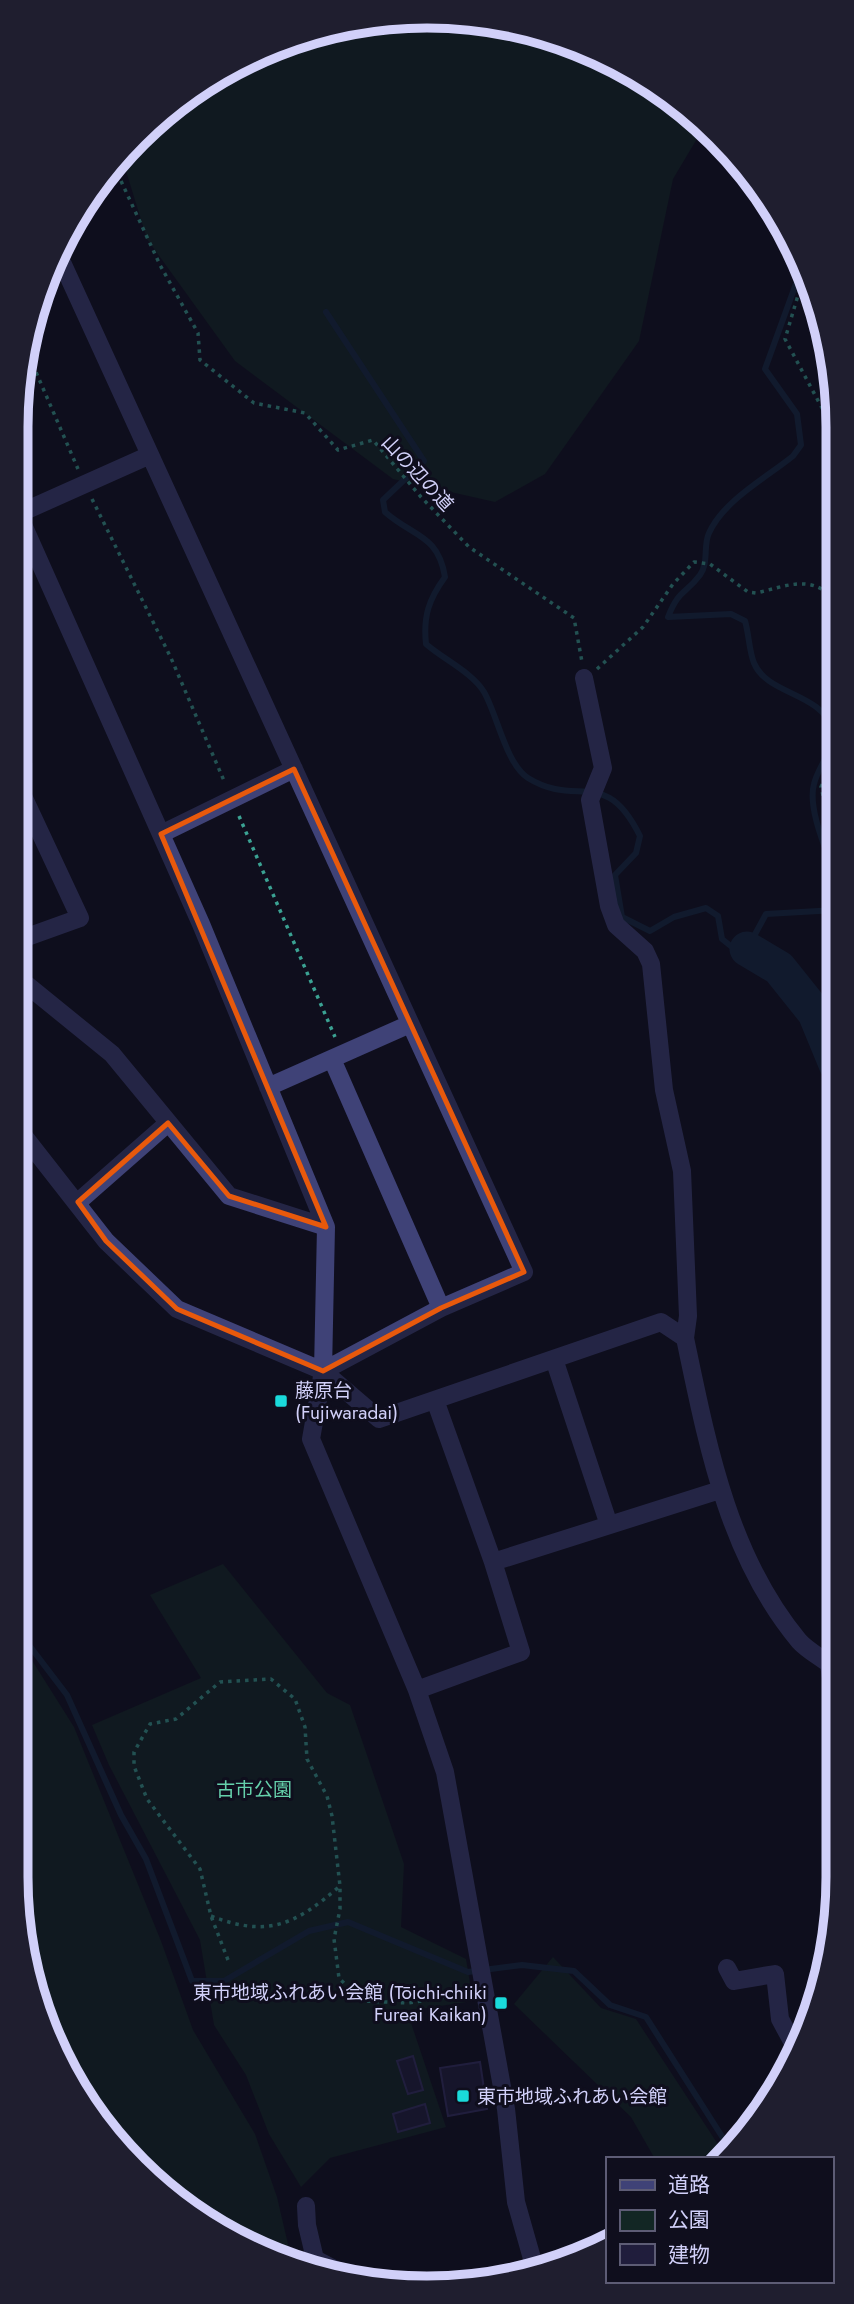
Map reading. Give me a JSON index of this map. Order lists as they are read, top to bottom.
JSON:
{
  "streets": {
    "path": ["山の辺の道"]
  },
  "parks": ["古市公園"],
  "places": {
    "transit": ["藤原台 (Fujiwaradai)", "東市地域ふれあい会館 (Tōichi-chiiki Fureai Kaikan)", "東市地域ふれあい会館"]
  },
  "legend": ["道路", "公園", "建物"]
}
